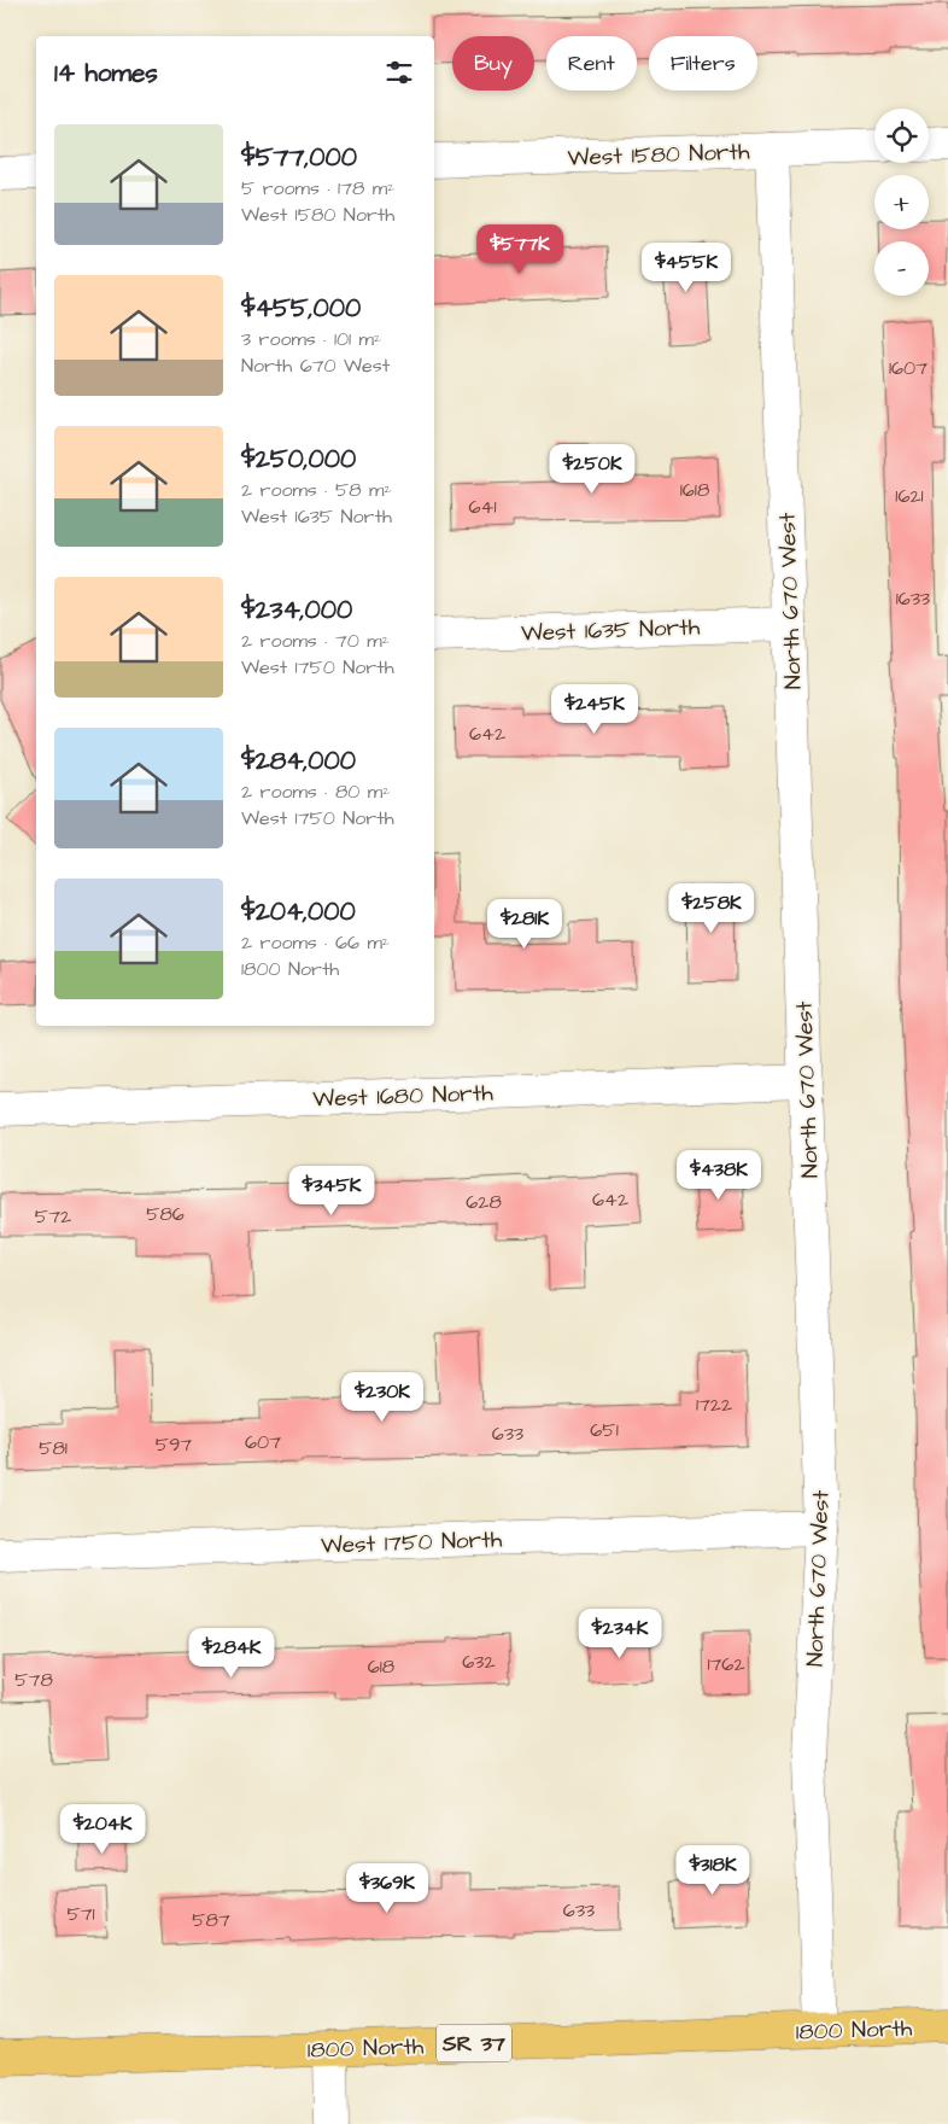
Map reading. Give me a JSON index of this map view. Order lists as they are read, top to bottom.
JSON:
{
  "streets": {
    "main road": ["1800 North", "SR 37"],
    "street": [
      "West 1580 North",
      "North 670 West",
      "West 1635 North",
      "West 1680 North",
      "West 1750 North"
    ]
  },
  "crossings": [
    ["West 1580 North", "North 670 West"],
    ["North 670 West", "West 1635 North"],
    ["North 670 West", "West 1680 North"],
    ["North 670 West", "West 1750 North"],
    ["North 670 West", "1800 North"]
  ],
  "house_numbers": [
    "1607",
    "1618",
    "1621",
    "641",
    "1633",
    "642",
    "642",
    "628",
    "586",
    "572",
    "1722",
    "651",
    "633",
    "607",
    "597",
    "581",
    "632",
    "1762",
    "618",
    "578",
    "633",
    "571",
    "587"
  ],
  "page": {
    "chip": ["Buy", "Rent", "Filters"],
    "heading": "14 homes",
    "map_buttons": ["+", "−"],
    "list": [
      {
        "name": "$577,000",
        "note": "5 rooms · 178 m² · West 1580 North"
      },
      {
        "name": "$455,000",
        "note": "3 rooms · 101 m² · North 670 West"
      },
      {
        "name": "$250,000",
        "note": "2 rooms · 58 m² · West 1635 North"
      },
      {
        "name": "$234,000",
        "note": "2 rooms · 70 m² · West 1750 North"
      },
      {
        "name": "$284,000",
        "note": "2 rooms · 80 m² · West 1750 North"
      },
      {
        "name": "$204,000",
        "note": "2 rooms · 66 m² · 1800 North"
      }
    ],
    "price": [
      "$577K",
      "$455K",
      "$250K",
      "$245K",
      "$258K",
      "$281K",
      "$438K",
      "$345K",
      "$230K",
      "$234K",
      "$284K",
      "$204K",
      "$318K",
      "$369K"
    ]
  }
}
